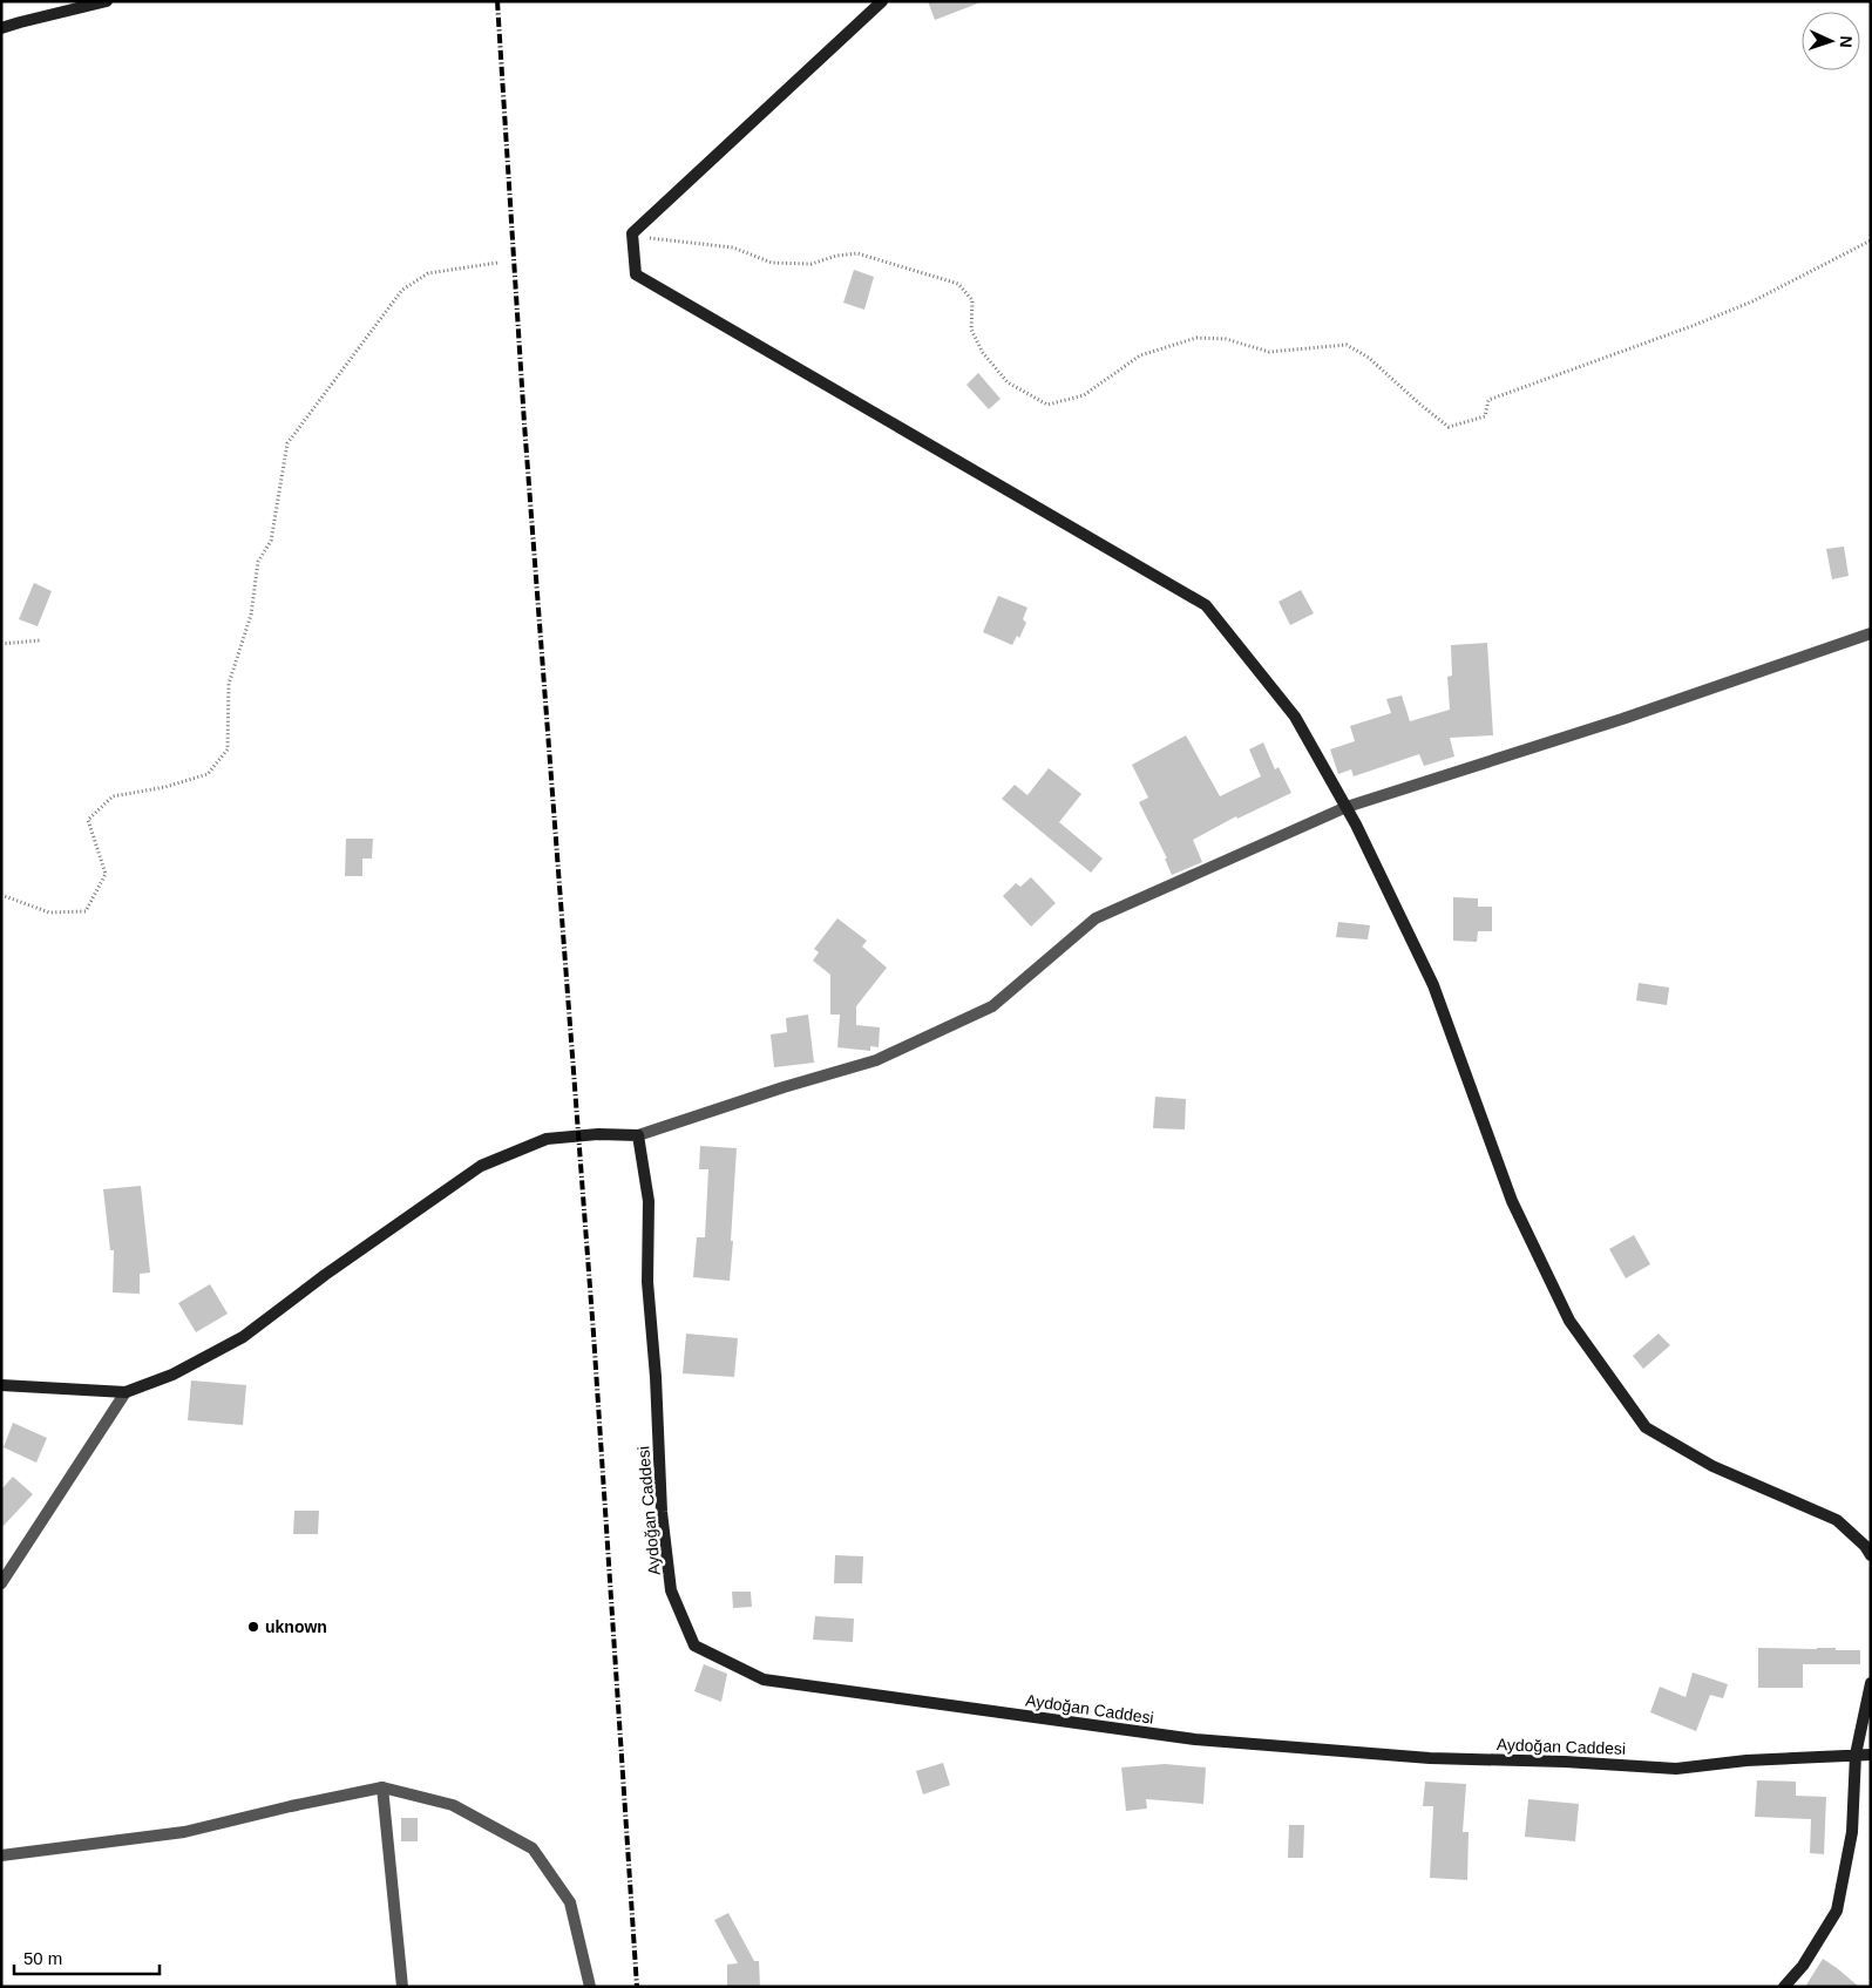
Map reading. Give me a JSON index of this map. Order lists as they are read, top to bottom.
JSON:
{
  "streets": {
    "street": ["Aydoğan Caddesi"]
  },
  "places": ["uknown"],
  "scale_bar": "50 m",
  "north": "right"
}
